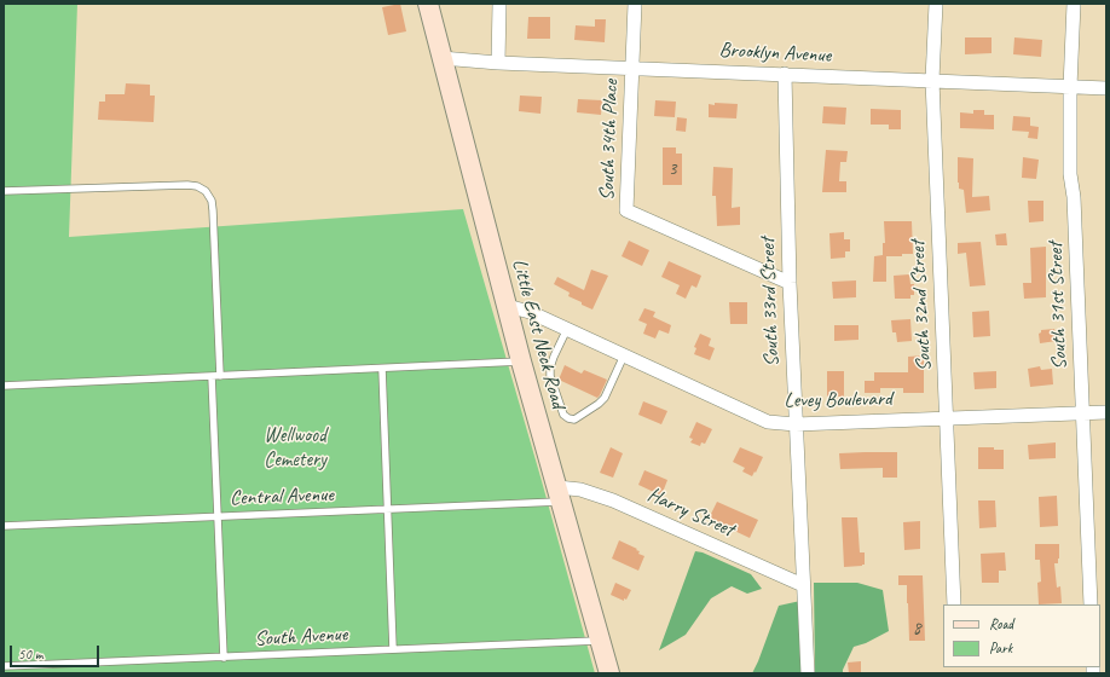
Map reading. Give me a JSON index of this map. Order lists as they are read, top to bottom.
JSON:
{
  "streets": {
    "main road": ["Little East Neck Road"],
    "street": [
      "Brooklyn Avenue",
      "South 34th Place",
      "South 33rd Street",
      "South 32nd Street",
      "South 31st Street",
      "Levey Boulevard",
      "Harry Street"
    ],
    "lane": ["Central Avenue", "South Avenue"]
  },
  "crossings": [
    ["Brooklyn Avenue", "South 34th Place"],
    ["Brooklyn Avenue", "South 33rd Street"],
    ["Brooklyn Avenue", "South 32nd Street"],
    ["Brooklyn Avenue", "South 31st Street"],
    ["Brooklyn Avenue", "Little East Neck Road"],
    ["South 34th Place", "South 33rd Street"],
    ["South 33rd Street", "Levey Boulevard"],
    ["South 33rd Street", "Harry Street"],
    ["South 32nd Street", "Levey Boulevard"],
    ["South 31st Street", "Levey Boulevard"],
    ["Little East Neck Road", "Levey Boulevard"],
    ["Little East Neck Road", "Central Avenue"],
    ["Little East Neck Road", "Harry Street"],
    ["Little East Neck Road", "South Avenue"],
    ["Central Avenue", "Harry Street"]
  ],
  "parks": ["Wellwood Cemetery"],
  "house_numbers": ["3", "8"],
  "legend": ["Road", "Park"],
  "scale_bar": "50 m"
}
